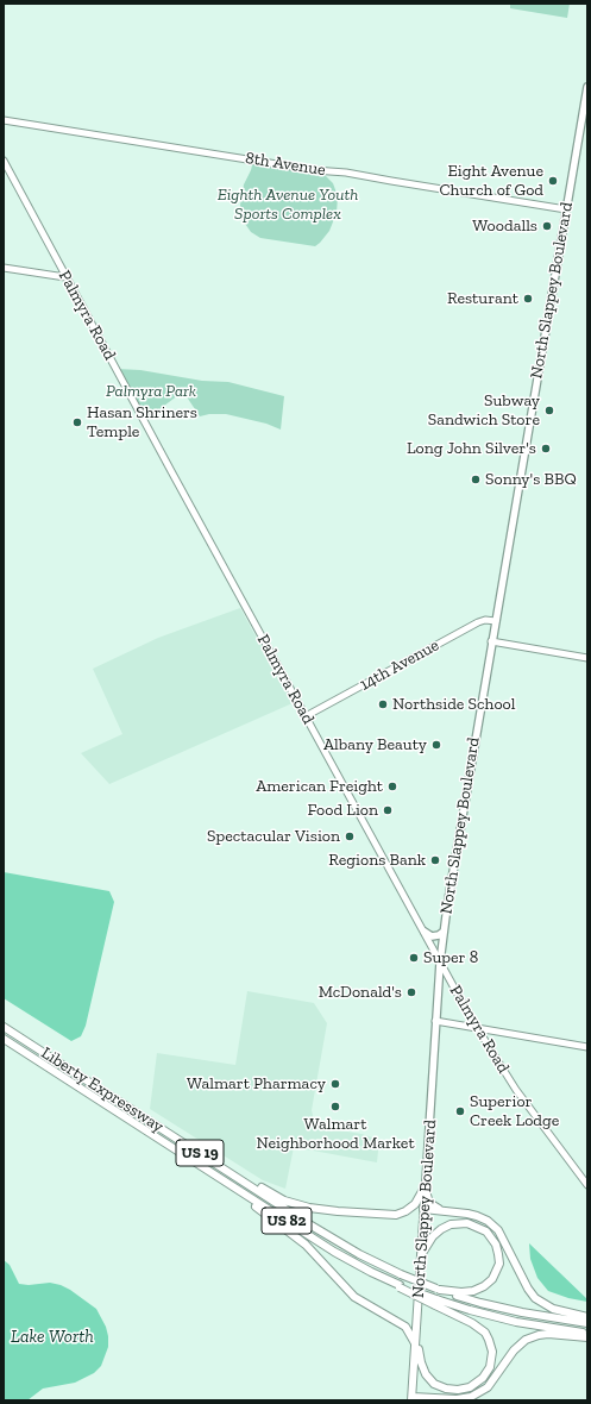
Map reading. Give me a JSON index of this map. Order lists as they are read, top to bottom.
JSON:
{
  "streets": {
    "highway": [
      "North Slappey Boulevard",
      "Liberty Expressway",
      "US 19",
      "US 82"
    ],
    "main road": ["8th Avenue", "Palmyra Road", "14th Avenue"]
  },
  "crossings": [
    ["8th Avenue", "North Slappey Boulevard"],
    ["North Slappey Boulevard", "Palmyra Road"],
    ["North Slappey Boulevard", "14th Avenue"],
    ["North Slappey Boulevard", "US 19"],
    ["Palmyra Road", "14th Avenue"],
    ["Liberty Expressway", "US 19"]
  ],
  "water": ["Lake Worth"],
  "parks": ["Eighth Avenue Youth Sports Complex", "Palmyra Park"],
  "places": [
    "Eight Avenue Church of God",
    "Woodalls",
    "Resturant",
    "Subway Sandwich Store",
    "Hasan Shriners Temple",
    "Long John Silver's",
    "Sonny's BBQ",
    "Northside School",
    "Albany Beauty",
    "American Freight",
    "Food Lion",
    "Spectacular Vision",
    "Regions Bank",
    "Super 8",
    "McDonald's",
    "Walmart Pharmacy",
    "Walmart Neighborhood Market",
    "Superior Creek Lodge"
  ]
}
